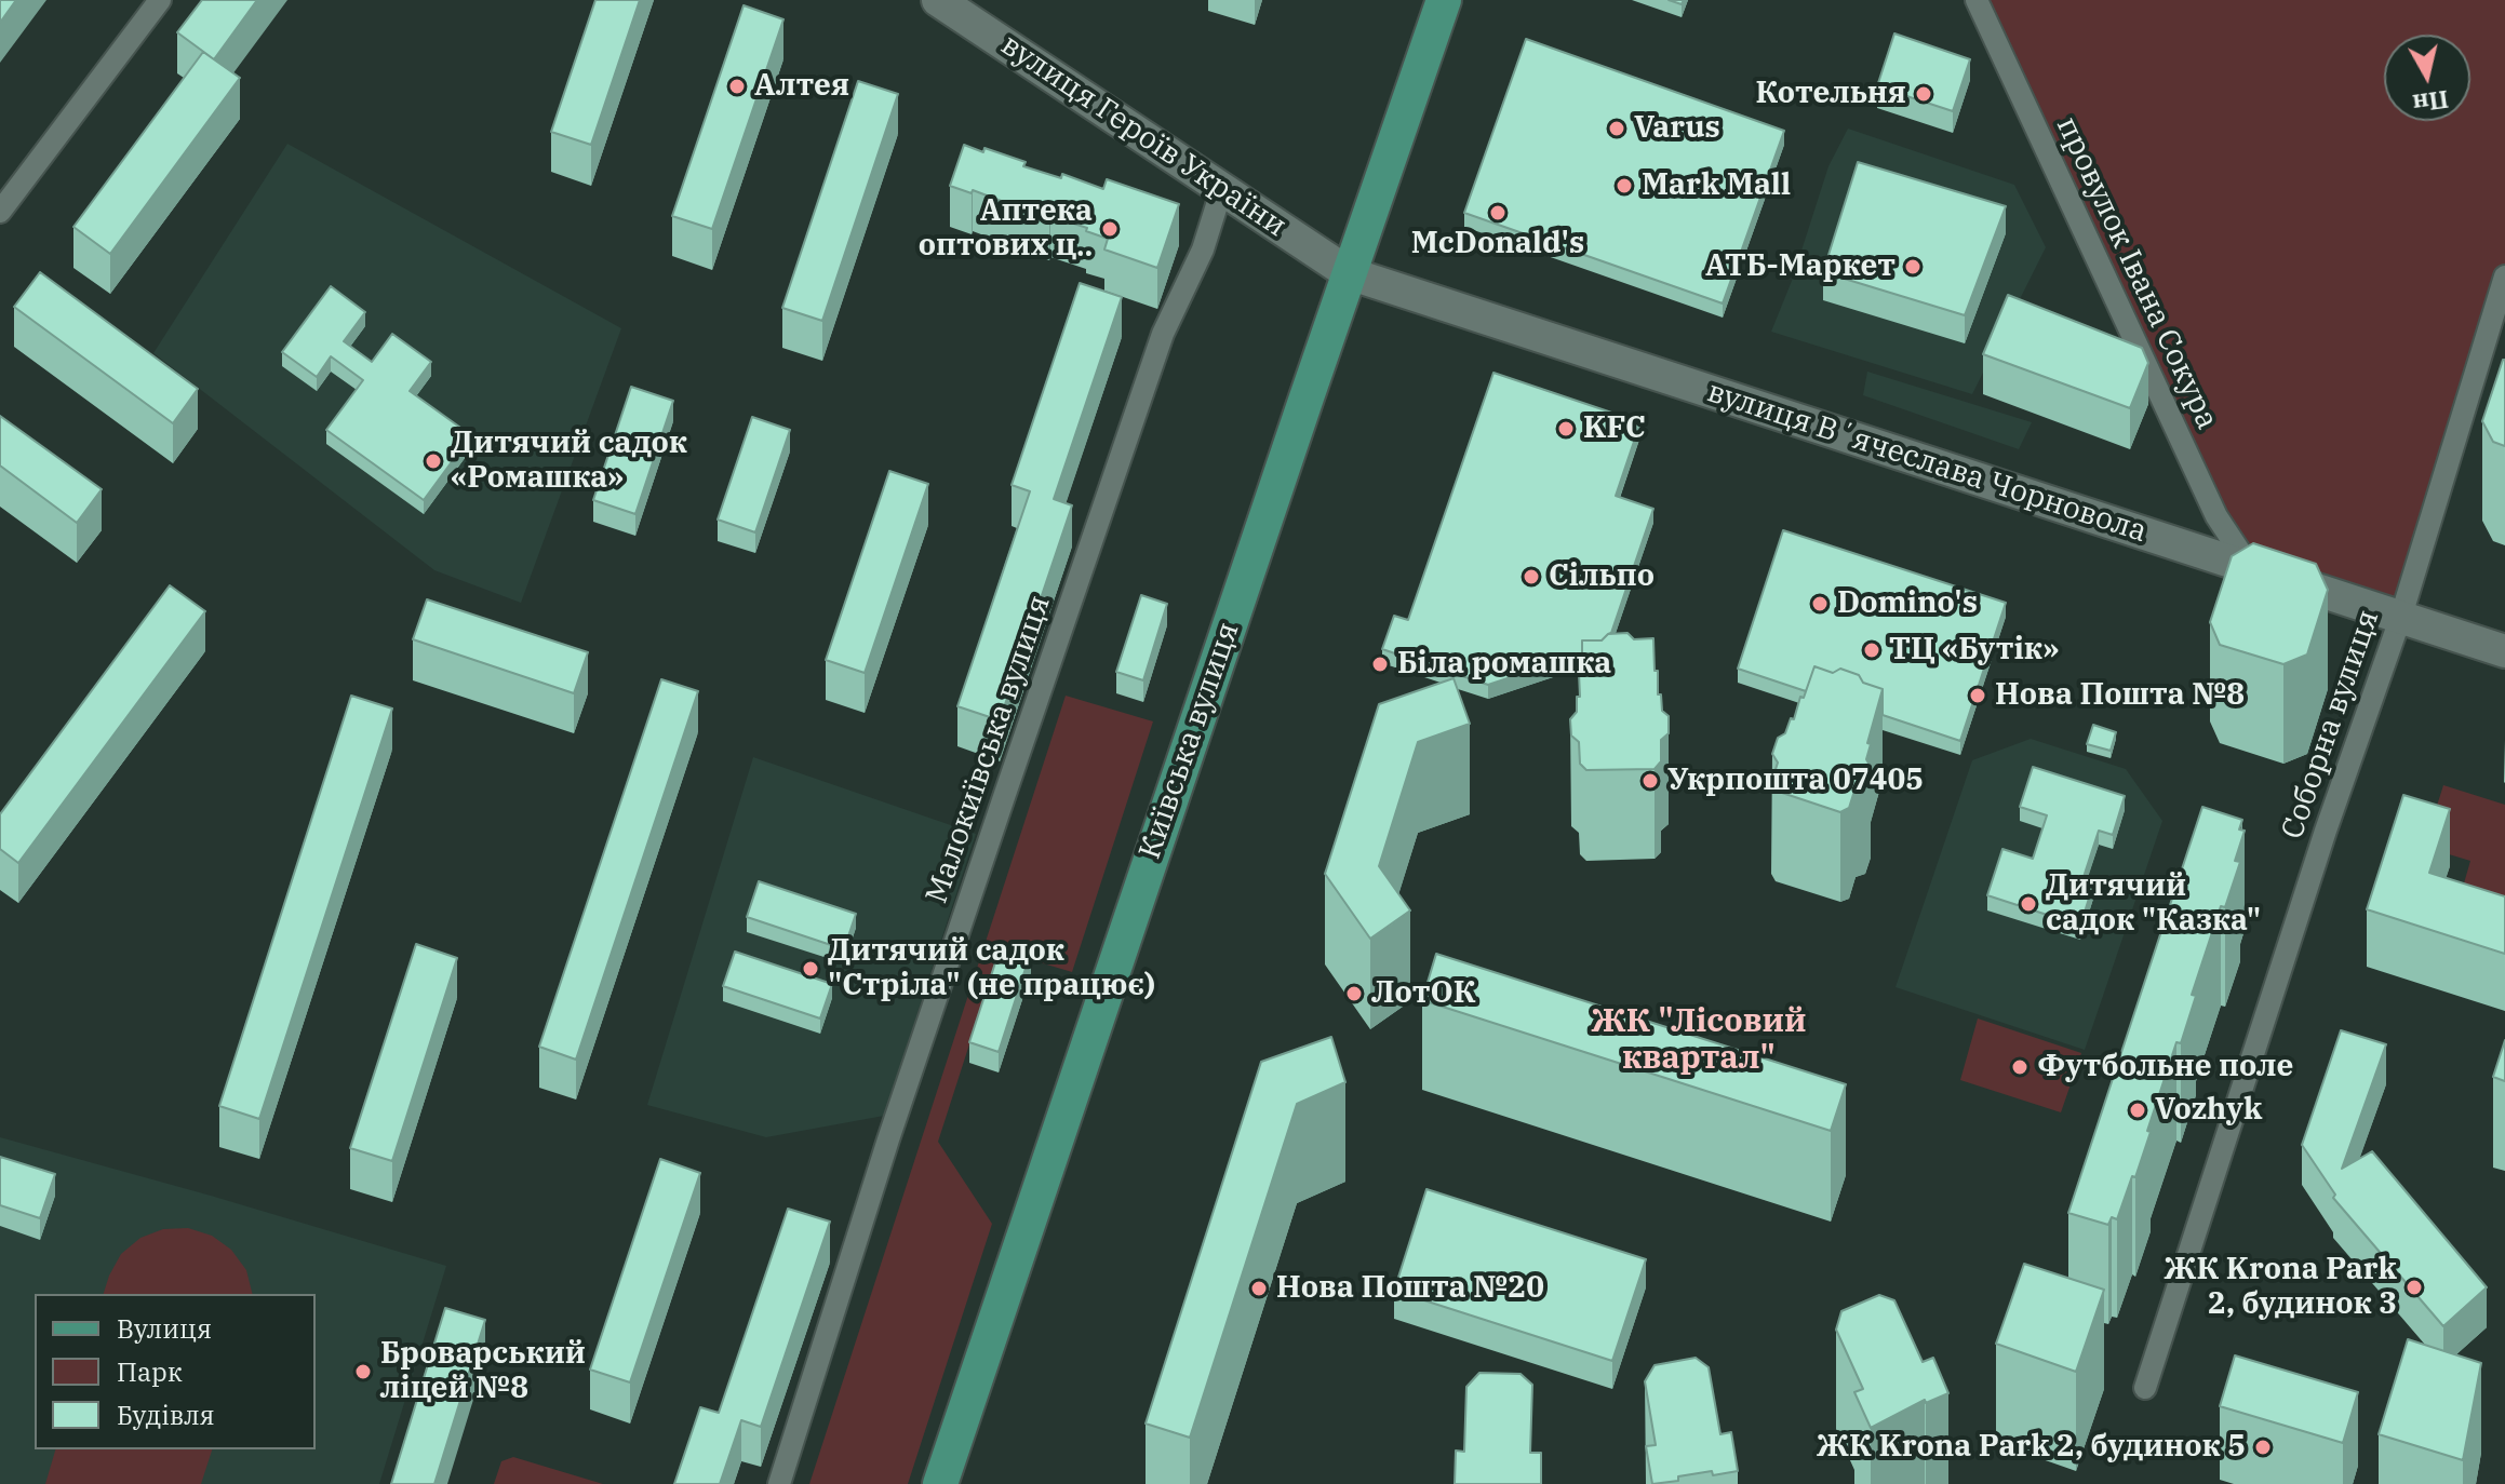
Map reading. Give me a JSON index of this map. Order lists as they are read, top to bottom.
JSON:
{
  "streets": {
    "main road": ["Київська вулиця"],
    "street": [
      "вулиця Героїв України",
      "провулок Івана Сокура",
      "вулиця Вʼячеслава Чорновола",
      "Соборна вулиця",
      "Малокиївська вулиця"
    ]
  },
  "crossings": [
    ["вулиця Героїв України", "вулиця Вʼячеслава Чорновола"],
    ["вулиця Героїв України", "Київська вулиця"],
    ["вулиця Героїв України", "Малокиївська вулиця"],
    ["провулок Івана Сокура", "вулиця Вʼячеслава Чорновола"],
    ["вулиця Вʼячеслава Чорновола", "Соборна вулиця"],
    ["вулиця Вʼячеслава Чорновола", "Київська вулиця"]
  ],
  "districts": ["ЖК \"Лісовий квартал\""],
  "places": [
    "Алтея",
    "Котельня",
    "Varus",
    "Mark Mall",
    "McDonald's",
    "Аптека оптових ц‥",
    "АТБ-Маркет",
    "KFC",
    "Дитячий садок «Ромашка»",
    "Сільпо",
    "Domino's",
    "ТЦ «Бутік»",
    "Біла ромашка",
    "Нова Пошта №8",
    "Укрпошта 07405",
    "Дитячий садок \"Казка\"",
    "Дитячий садок \"Стріла\" (не працює)",
    "ЛотОК",
    "Футбольне поле",
    "Vozhyk",
    "ЖК Krona Park 2, будинок 3",
    "Нова Пошта №20",
    "Броварський ліцей №8",
    "ЖК Krona Park 2, будинок 5"
  ],
  "legend": ["Вулиця", "Парк", "Будівля"],
  "north": "bottom"
}
